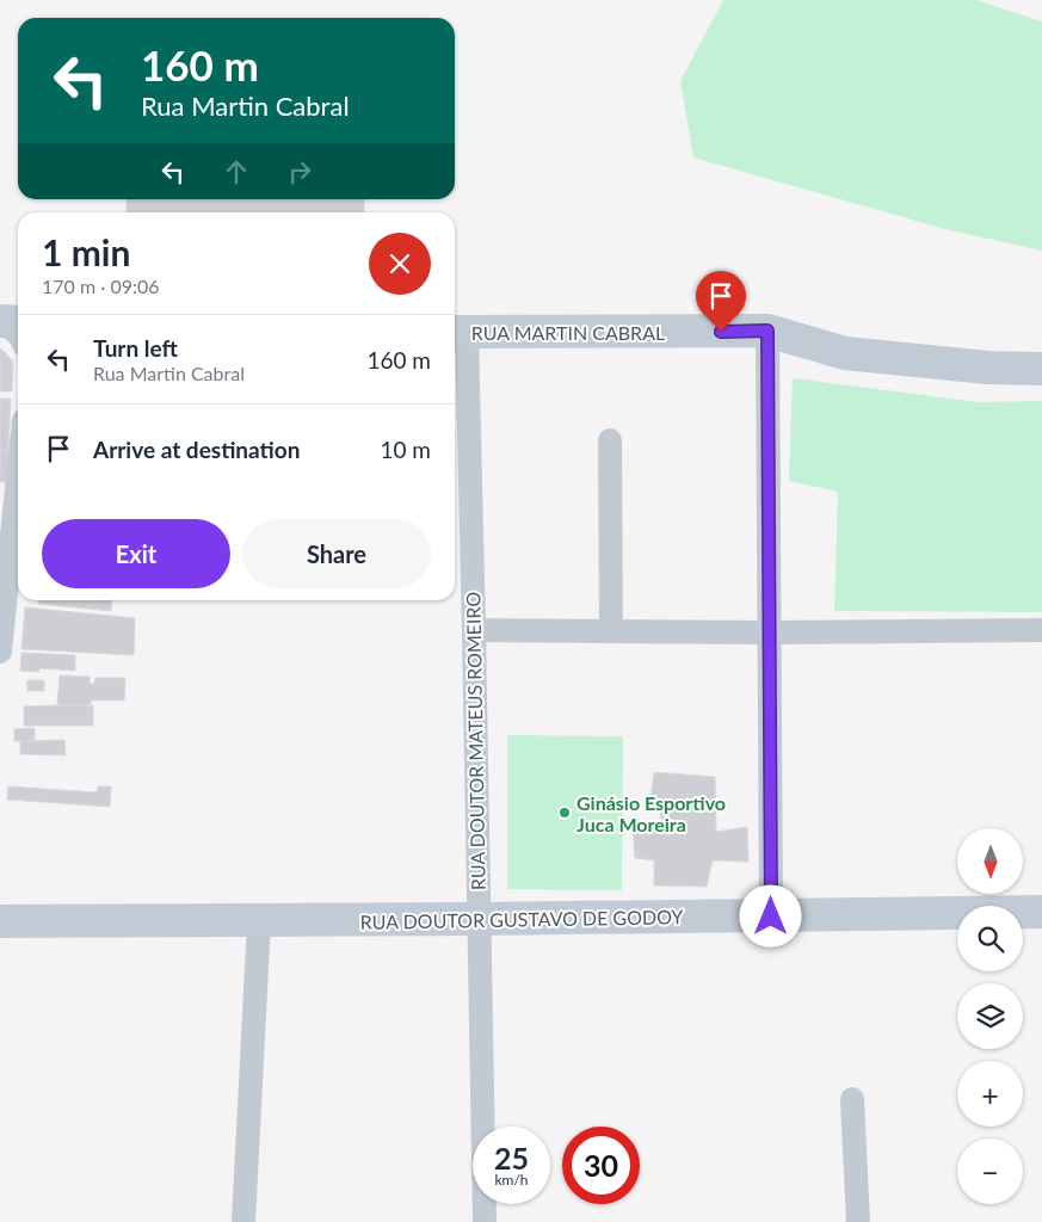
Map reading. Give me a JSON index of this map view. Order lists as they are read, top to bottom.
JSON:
{
  "streets": {
    "main road": ["RUA MARTIN CABRAL", "RUA DOUTOR GUSTAVO DE GODOY"],
    "street": ["RUA DOUTOR MATEUS ROMEIRO"]
  },
  "crossings": [
    ["RUA MARTIN CABRAL", "RUA DOUTOR MATEUS ROMEIRO"],
    ["RUA DOUTOR MATEUS ROMEIRO", "RUA DOUTOR GUSTAVO DE GODOY"]
  ],
  "places": ["Ginásio Esportivo Juca Moreira"],
  "north": "bottom",
  "page": {
    "turn": ["160 m", "Rua Martin Cabral"],
    "heading": ["1 min", "170 m · 09:06"],
    "list": [
      {
        "name": "Turn left",
        "note": "Rua Martin Cabral",
        "value": "160 m"
      },
      {
        "name": "Arrive at destination",
        "value": "10 m"
      }
    ],
    "buttons": ["Exit", "Share"],
    "map_buttons": ["+", "−"],
    "speed": "25 km/h",
    "limit": "30"
  }
}
